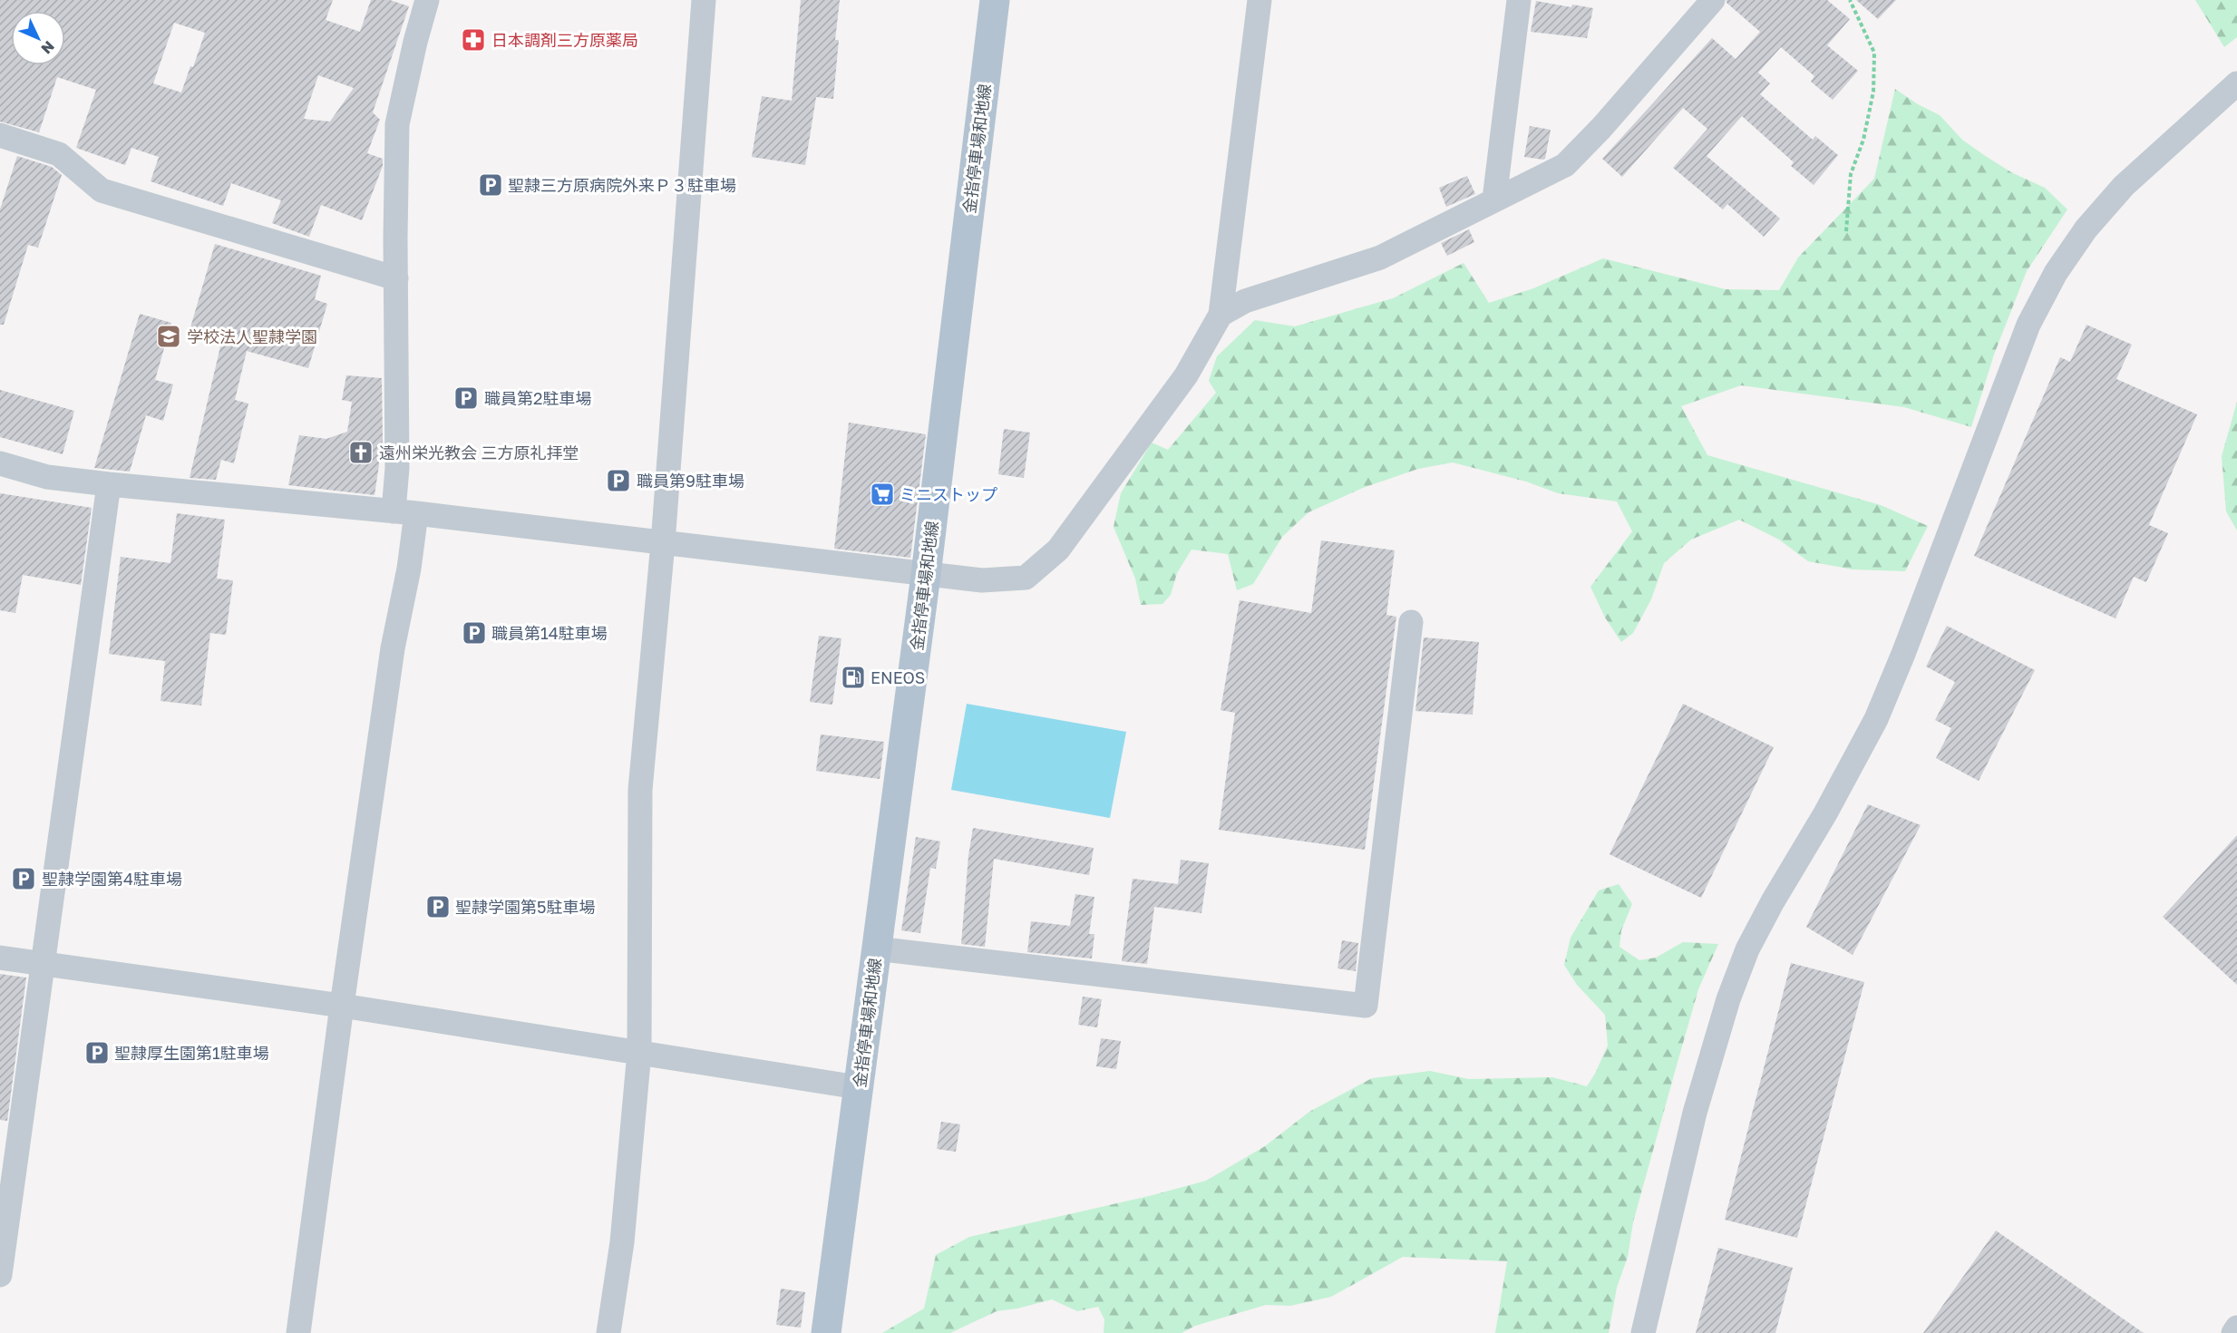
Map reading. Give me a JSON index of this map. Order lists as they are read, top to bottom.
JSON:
{
  "streets": {
    "main road": ["金指停車場和地線"]
  },
  "places": {
    "pharmacy": ["日本調剤三方原薬局"],
    "parking": [
      "聖隷三方原病院外来Ｐ３駐車場",
      "職員第2駐車場",
      "職員第9駐車場",
      "職員第14駐車場",
      "聖隷学園第4駐車場",
      "聖隷学園第5駐車場",
      "聖隷厚生園第1駐車場"
    ],
    "school or university": ["学校法人聖隷学園"],
    "church": ["遠州栄光教会 三方原礼拝堂"],
    "supermarket": ["ミニストップ"],
    "fuel station": ["ENEOS"]
  },
  "north": "bottom right"
}
